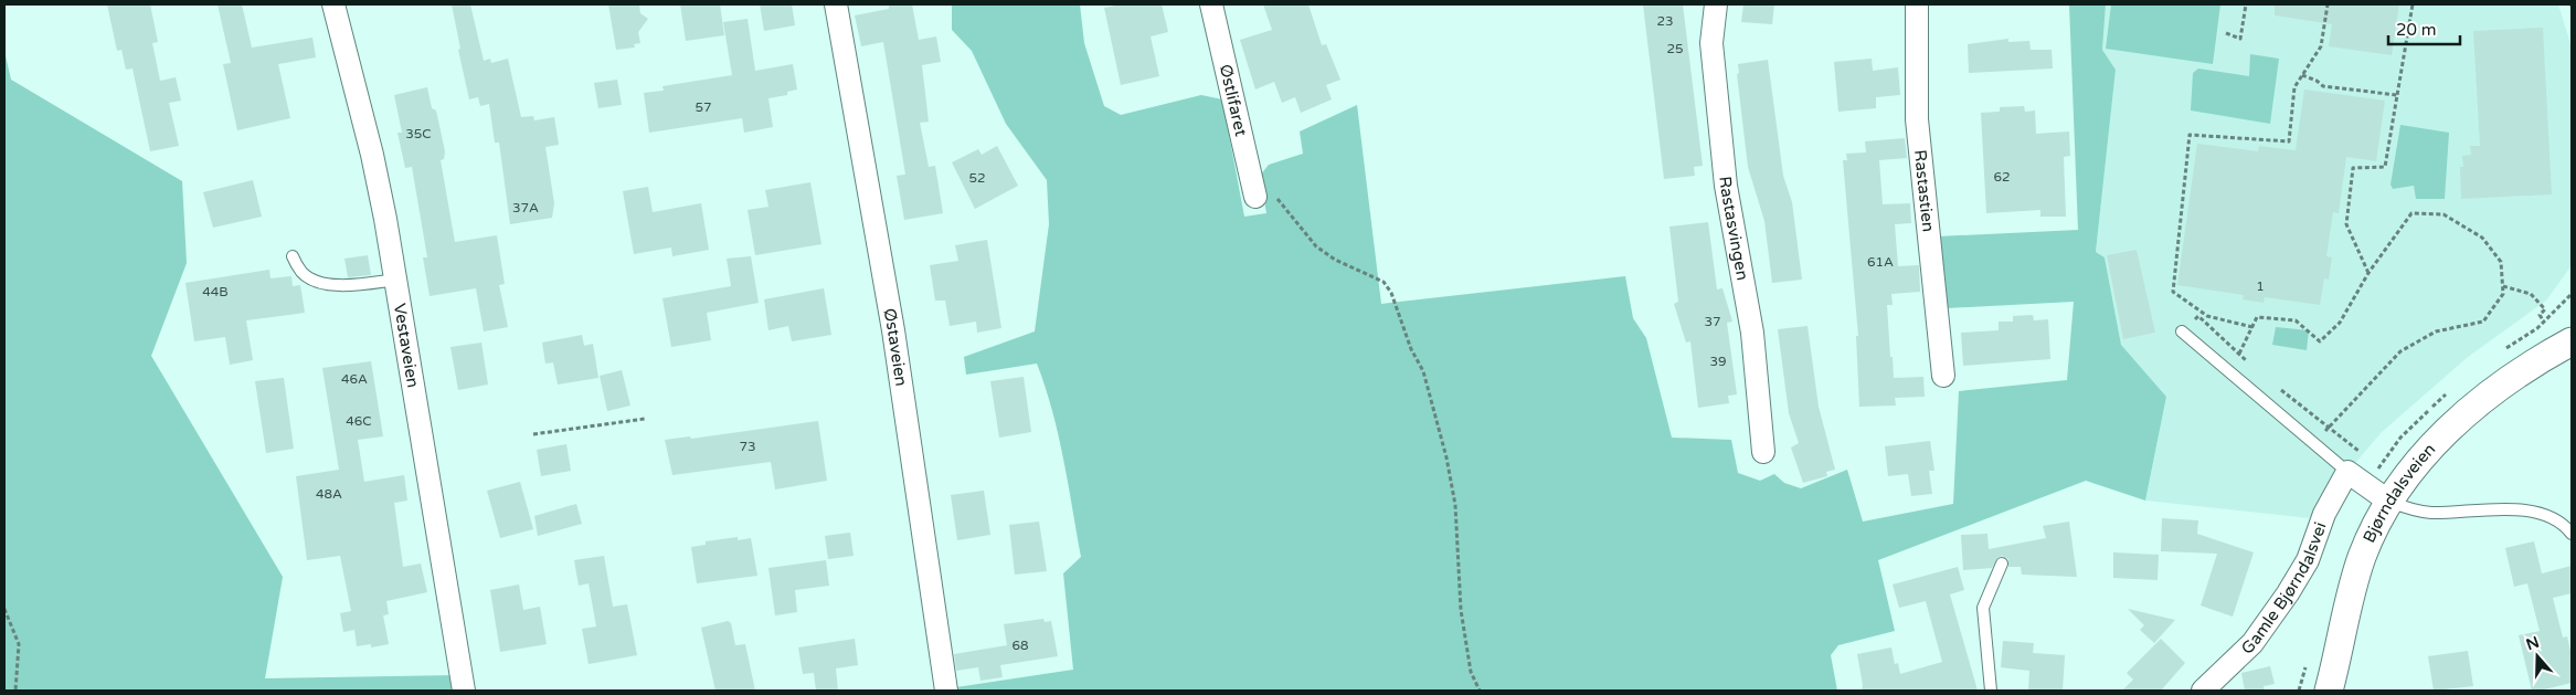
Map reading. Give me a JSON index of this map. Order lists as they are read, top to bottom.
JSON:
{
  "streets": {
    "street": [
      "Østlifaret",
      "Rastastien",
      "Rastasvingen",
      "Vestaveien",
      "Østaveien",
      "Bjørndalsveien",
      "Gamle Bjørndalsvei"
    ]
  },
  "house_numbers": [
    "23",
    "25",
    "57",
    "35C",
    "62",
    "52",
    "37A",
    "61A",
    "1",
    "44B",
    "37",
    "39",
    "46A",
    "46C",
    "73",
    "48A",
    "68"
  ],
  "scale_bar": "20 m",
  "north": "top"
}
